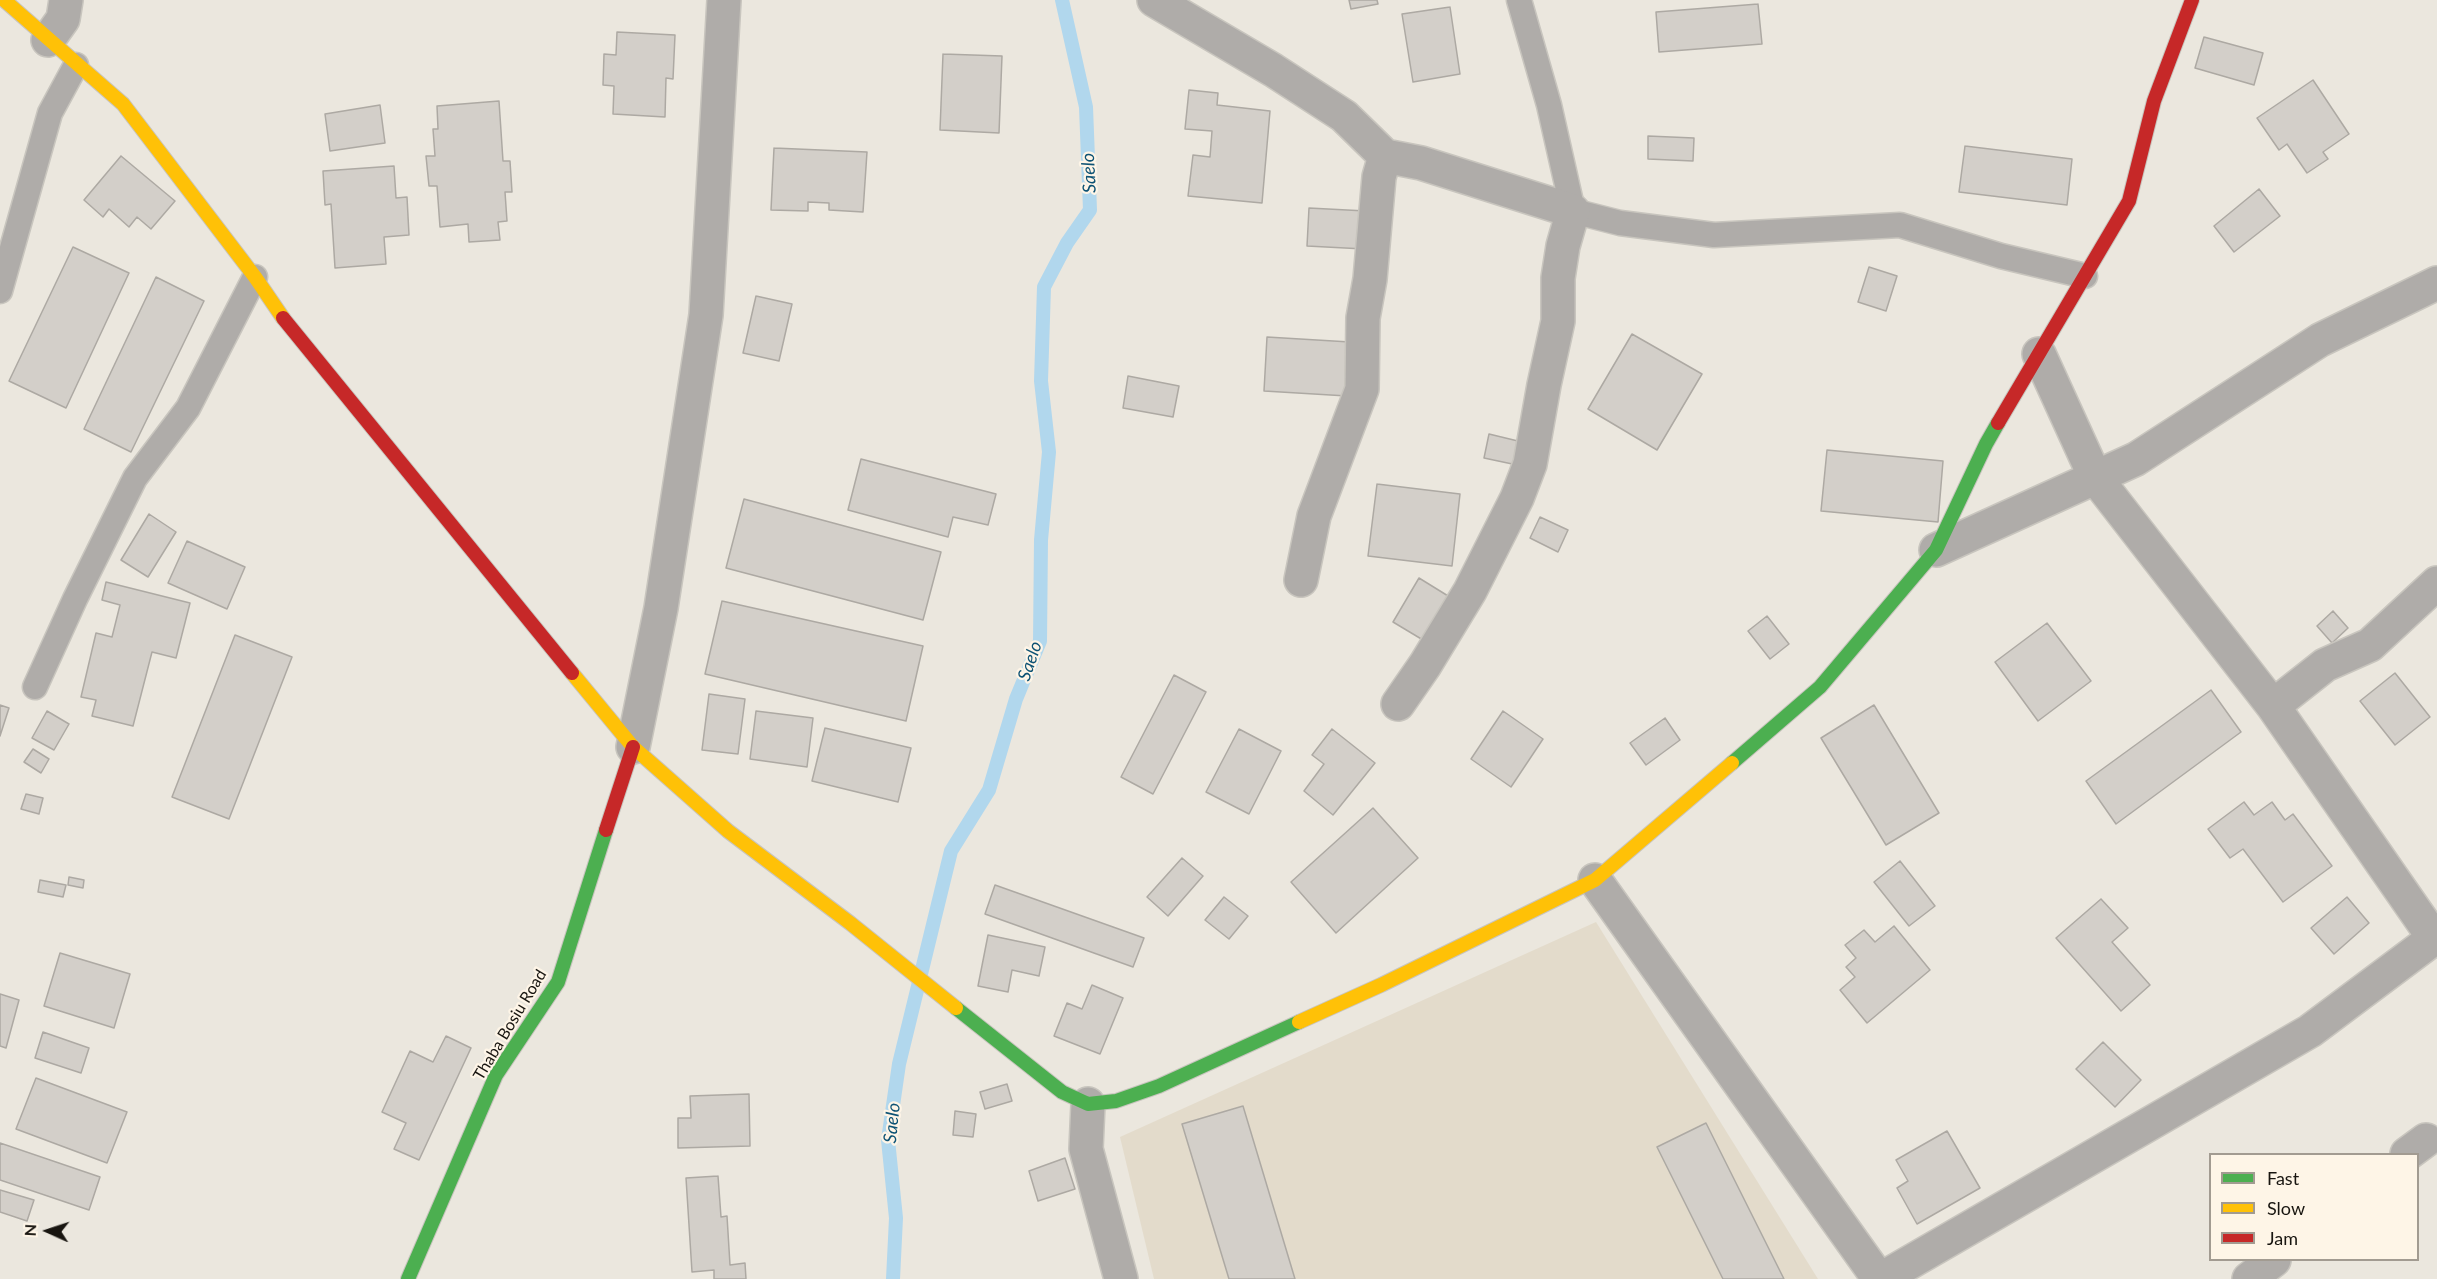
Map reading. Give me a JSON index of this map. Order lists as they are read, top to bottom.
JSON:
{
  "streets": {
    "street": ["Thaba Bosiu Road"]
  },
  "water": ["Saelo"],
  "legend": ["Fast", "Slow", "Jam"],
  "north": "left"
}
